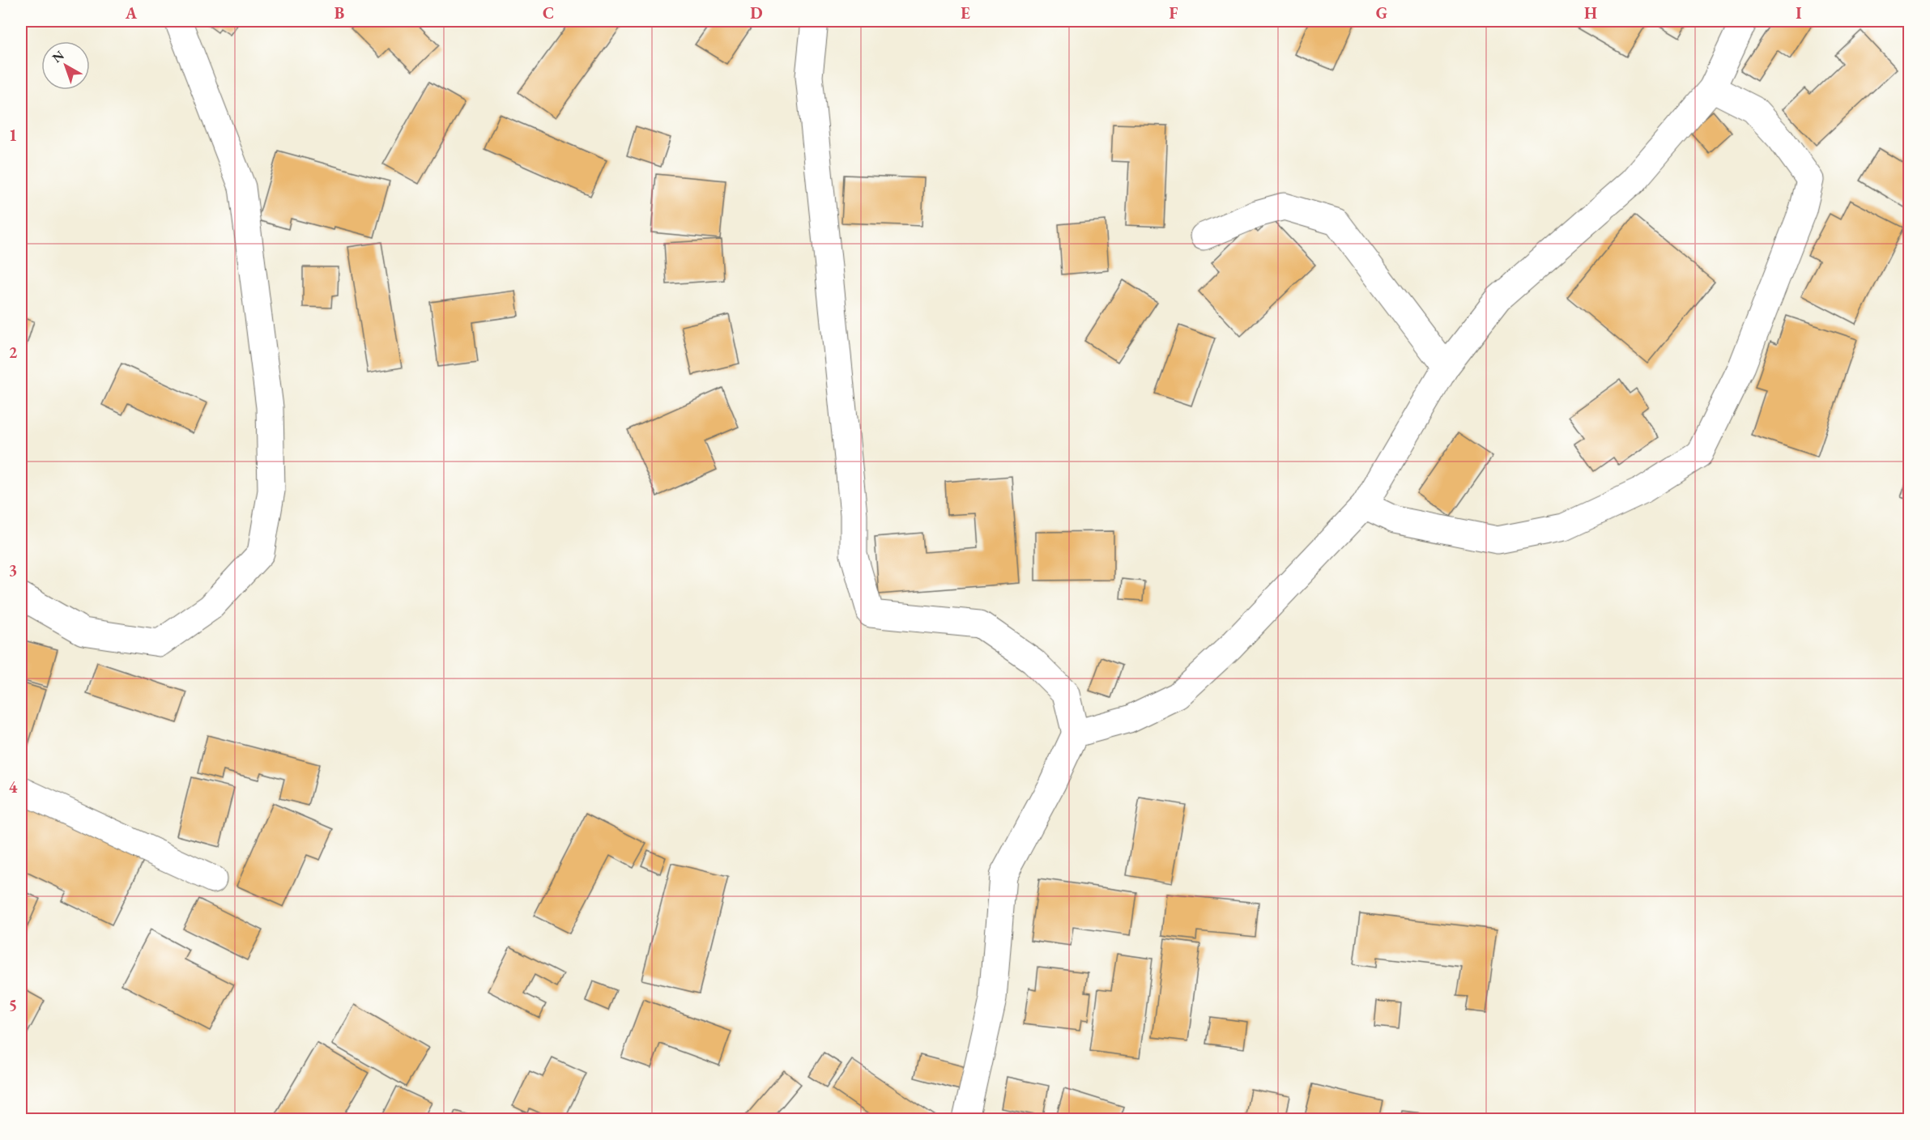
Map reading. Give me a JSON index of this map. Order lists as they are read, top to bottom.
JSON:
{
  "north": "top left",
  "grid": {
    "columns": [
      "A",
      "B",
      "C",
      "D",
      "E",
      "F",
      "G",
      "H",
      "I"
    ],
    "rows": [
      "1",
      "2",
      "3",
      "4",
      "5"
    ]
  }
}
